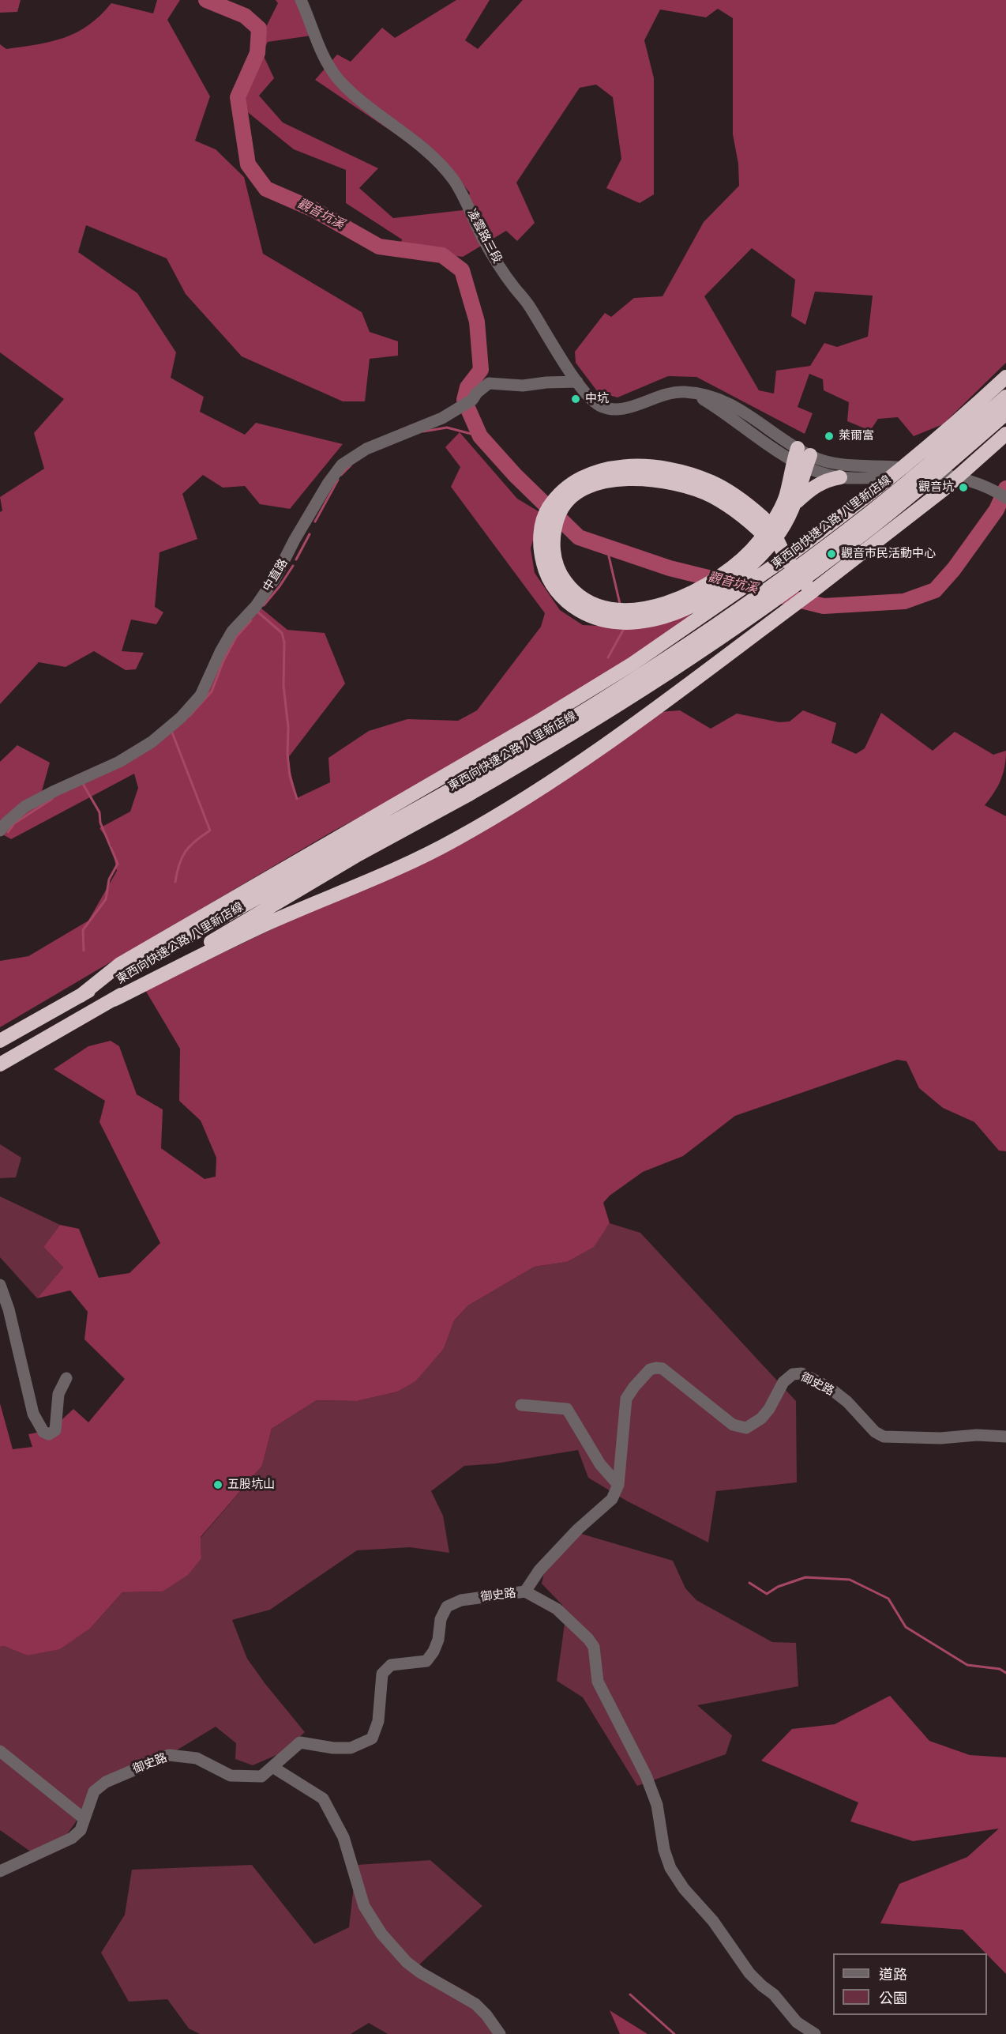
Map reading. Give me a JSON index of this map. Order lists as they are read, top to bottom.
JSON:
{
  "streets": {
    "highway": ["東西向快速公路 八里新店線"],
    "street": ["凌雲路三段", "中直路", "御史路"]
  },
  "crossings": [
    ["凌雲路三段", "中直路"]
  ],
  "water": ["觀音坑溪"],
  "places": [
    "中坑",
    "萊爾富",
    "觀音坑",
    "觀音市民活動中心",
    "五股坑山"
  ],
  "legend": ["道路", "公園"]
}
